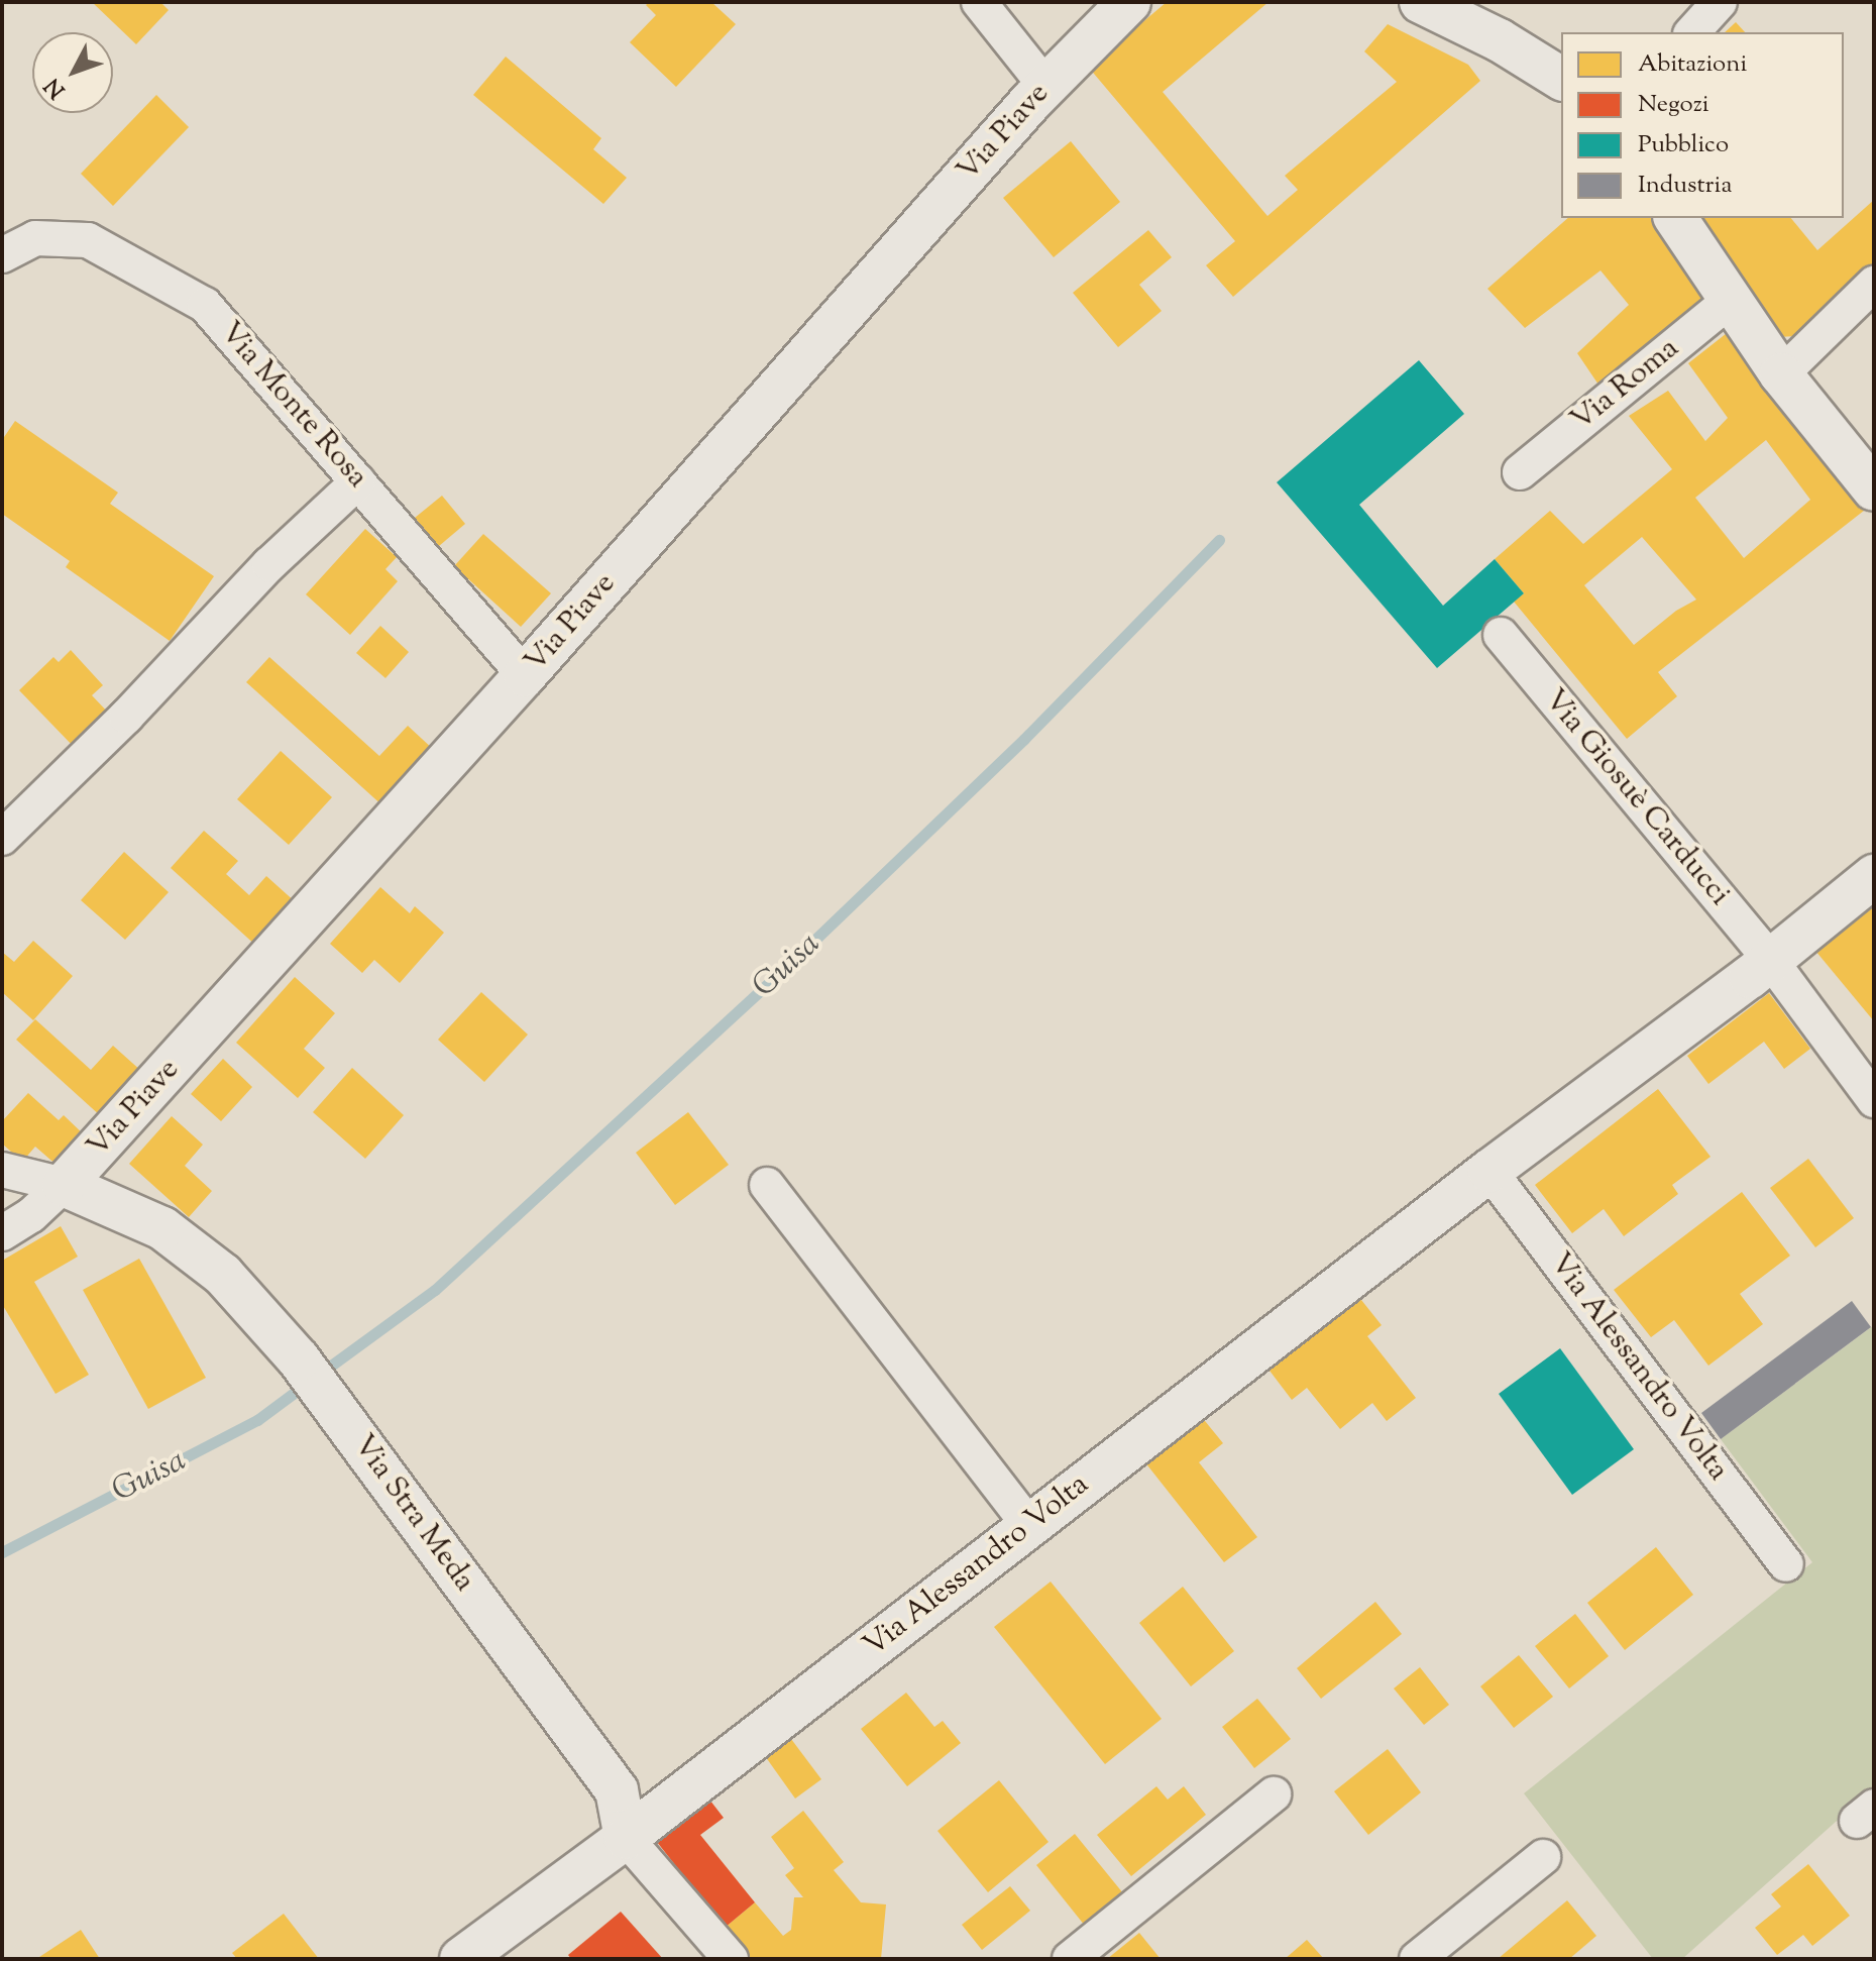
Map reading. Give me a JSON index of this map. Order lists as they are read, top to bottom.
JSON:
{
  "streets": {
    "street": [
      "Via Piave",
      "Via Roma",
      "Via Monte Rosa",
      "Via Giosuè Carducci",
      "Via Alessandro Volta",
      "Via Stra Meda"
    ]
  },
  "crossings": [
    ["Via Piave", "Via Monte Rosa"],
    ["Via Piave", "Via Stra Meda"],
    ["Via Giosuè Carducci", "Via Alessandro Volta"],
    ["Via Alessandro Volta", "Via Stra Meda"]
  ],
  "water": ["Guisa"],
  "legend": [
    "Abitazioni",
    "Negozi",
    "Pubblico",
    "Industria"
  ],
  "north": "bottom left"
}
